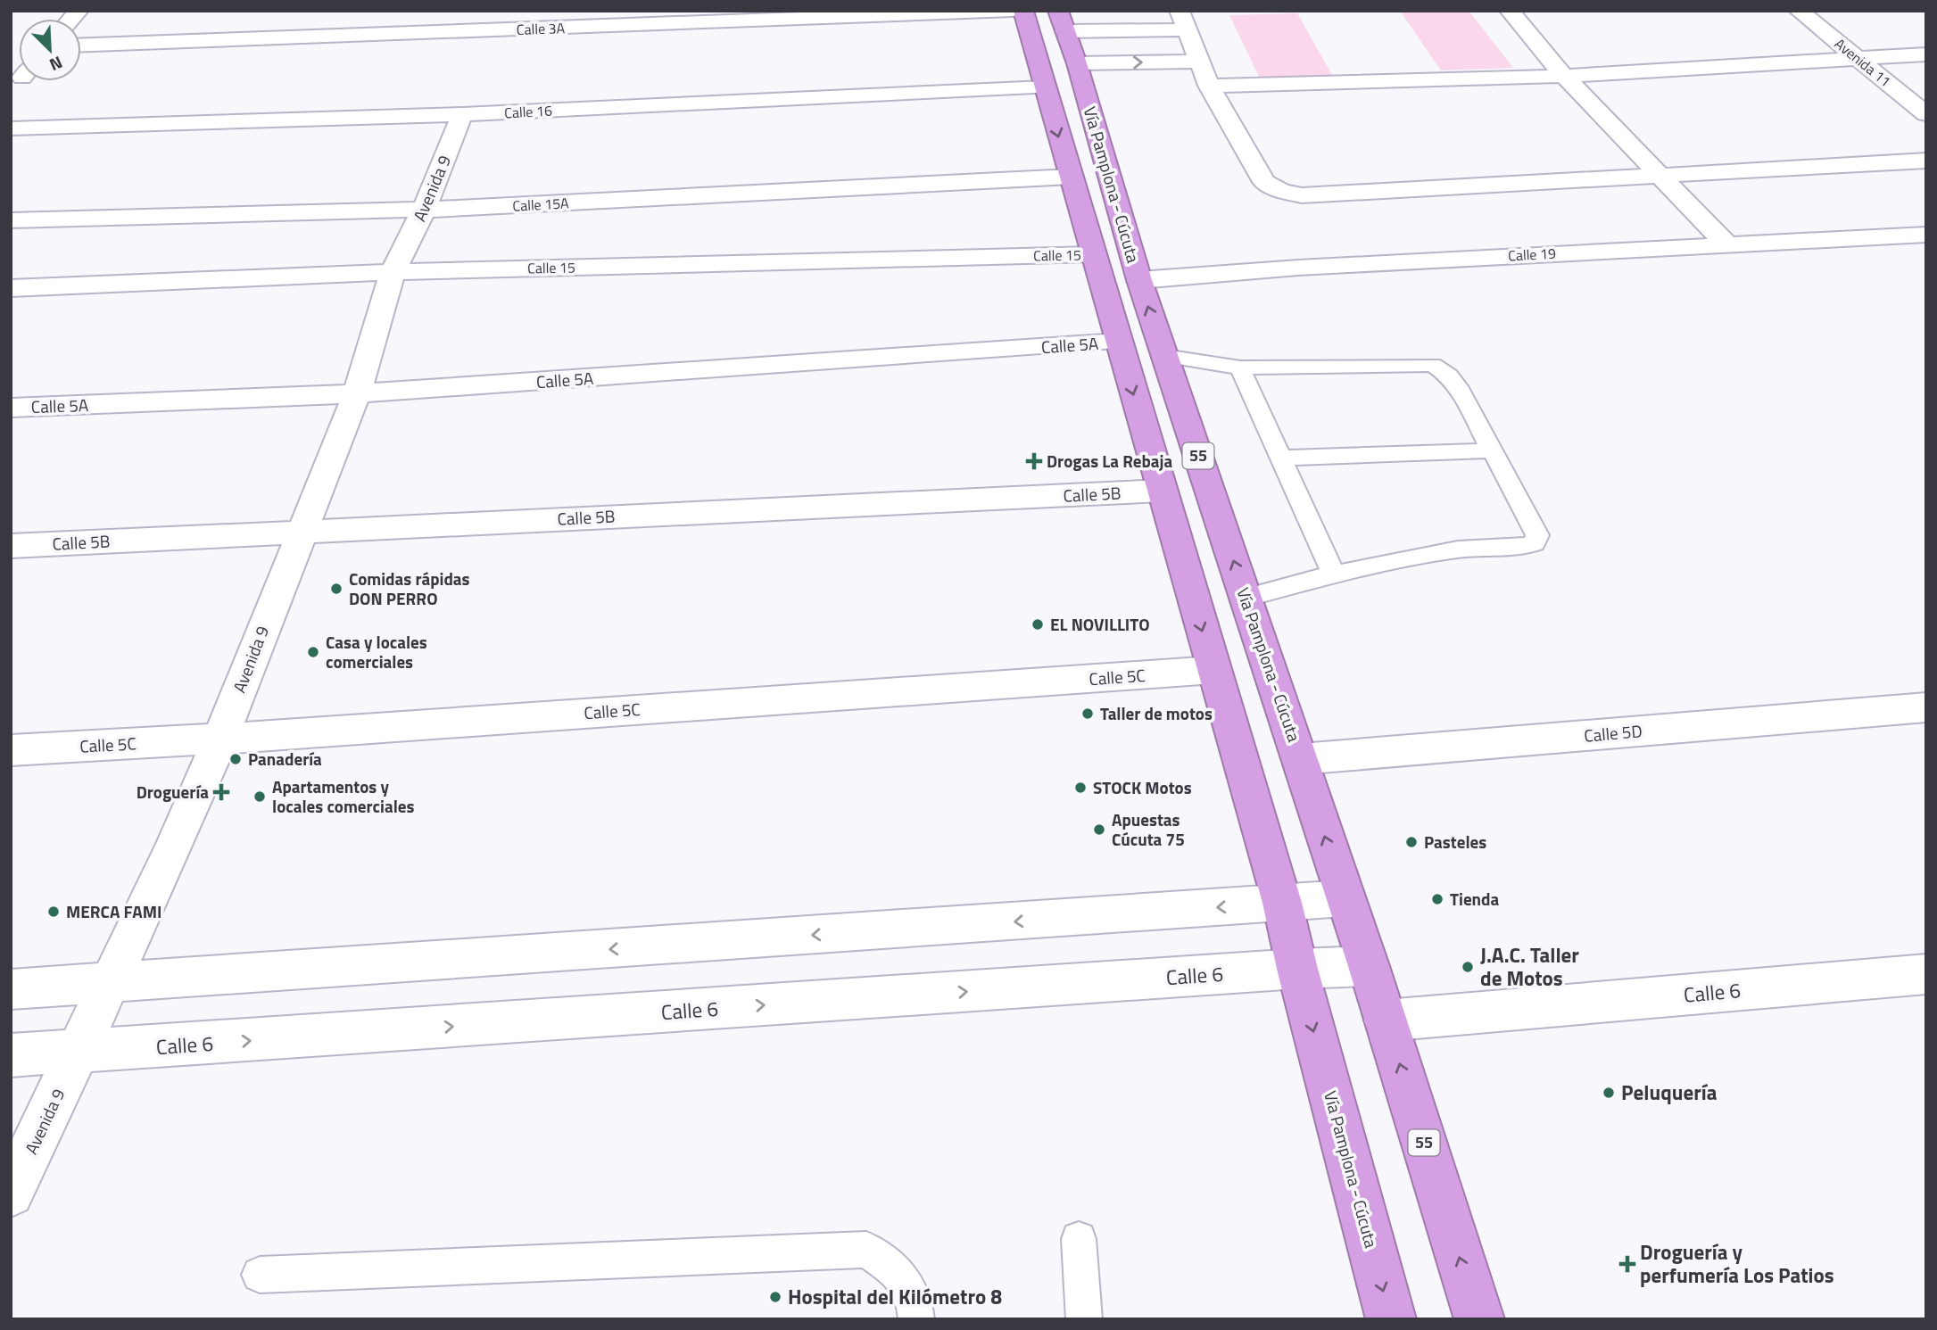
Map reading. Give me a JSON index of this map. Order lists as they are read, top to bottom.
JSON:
{
  "streets": {
    "highway": ["Vía Pamplona - Cúcuta", "55"],
    "street": [
      "Calle 3A",
      "Avenida 11",
      "Calle 16",
      "Avenida 9",
      "Calle 15A",
      "Calle 19",
      "Calle 15",
      "Calle 5A",
      "Calle 5B",
      "Calle 5C",
      "Calle 5D",
      "Calle 6"
    ]
  },
  "crossings": [
    ["Calle 16", "Vía Pamplona - Cúcuta"],
    ["Calle 16", "Avenida 9"],
    ["Vía Pamplona - Cúcuta", "Calle 15A"],
    ["Vía Pamplona - Cúcuta", "Calle 19"],
    ["Vía Pamplona - Cúcuta", "Calle 15"],
    ["Vía Pamplona - Cúcuta", "Calle 5A"],
    ["Vía Pamplona - Cúcuta", "Calle 5B"],
    ["Vía Pamplona - Cúcuta", "Calle 5C"],
    ["Vía Pamplona - Cúcuta", "Calle 5D"],
    ["Vía Pamplona - Cúcuta", "Calle 6"],
    ["Avenida 9", "Calle 15A"],
    ["Avenida 9", "Calle 15"],
    ["Avenida 9", "Calle 5A"],
    ["Avenida 9", "Calle 5B"],
    ["Avenida 9", "Calle 5C"],
    ["Avenida 9", "Calle 6"]
  ],
  "places": {
    "health": ["Drogas La Rebaja", "Droguería", "Droguería y perfumería Los Patios"],
    "other": [
      "Comidas rápidas DON PERRO",
      "EL NOVILLITO",
      "Casa y locales comerciales",
      "Taller de motos",
      "Panadería",
      "STOCK Motos",
      "Apartamentos y locales comerciales",
      "Apuestas Cúcuta 75",
      "Pasteles",
      "Tienda",
      "MERCA FAMI",
      "J.A.C. Taller de Motos",
      "Peluquería",
      "Hospital del Kilómetro 8"
    ]
  },
  "north": "bottom right"
}
